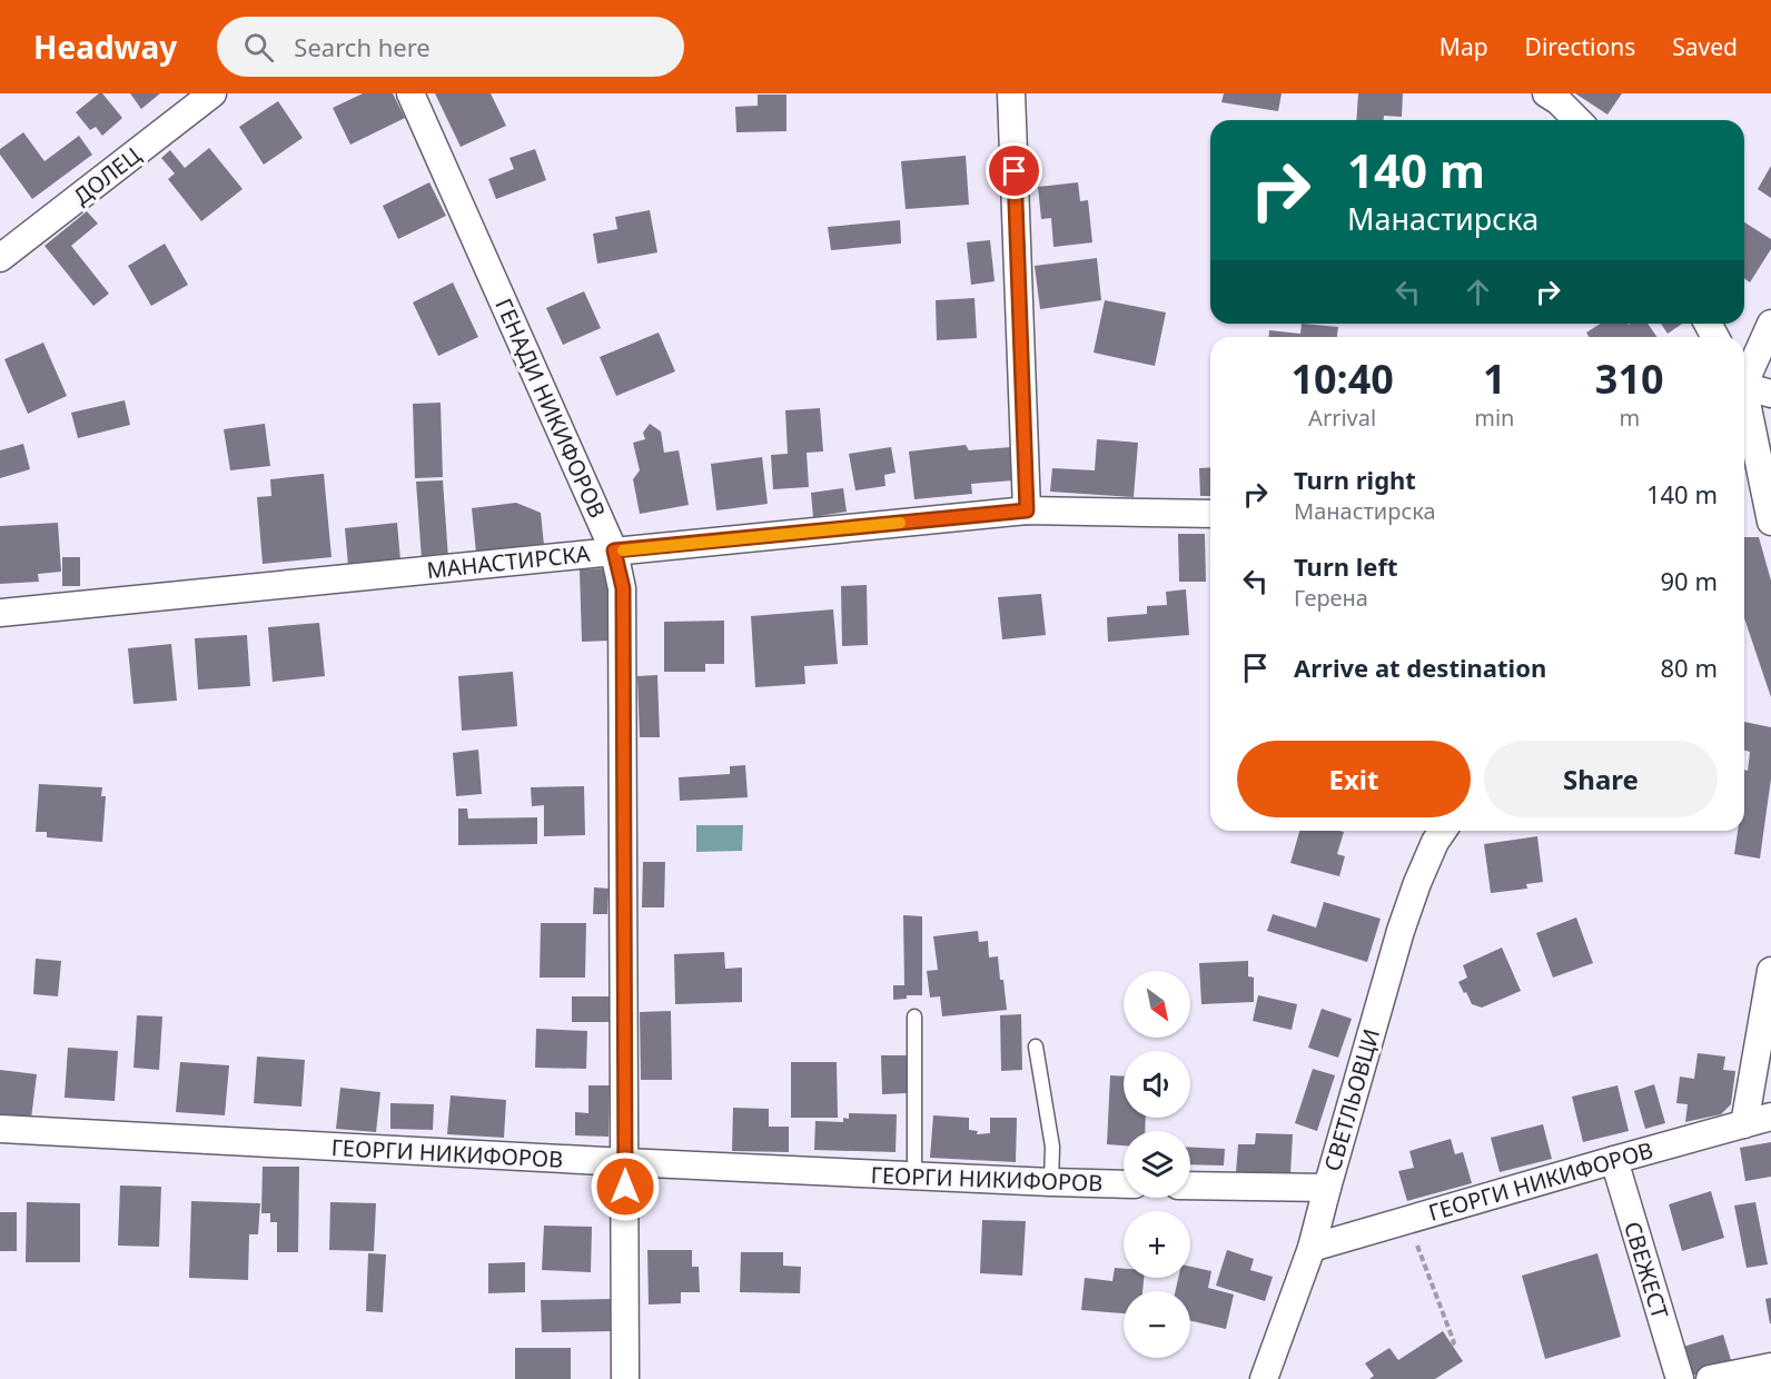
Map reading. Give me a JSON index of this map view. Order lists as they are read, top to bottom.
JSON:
{
  "streets": {
    "street": [
      "ДОЛЕЦ",
      "ГЕНАДИ НИКИФОРОВ",
      "МАНАСТИРСКА",
      "СВЕТЛЬОВЦИ",
      "ГЕОРГИ НИКИФОРОВ",
      "СВЕЖЕСТ"
    ]
  },
  "crossings": [
    ["ГЕНАДИ НИКИФОРОВ", "МАНАСТИРСКА"],
    ["ГЕНАДИ НИКИФОРОВ", "ГЕОРГИ НИКИФОРОВ"],
    ["СВЕТЛЬОВЦИ", "ГЕОРГИ НИКИФОРОВ"],
    ["ГЕОРГИ НИКИФОРОВ", "СВЕЖЕСТ"]
  ],
  "north": "bottom right",
  "page": {
    "header": "Headway",
    "search": "Search here",
    "nav": ["Map", "Directions", "Saved"],
    "turn": ["140 m", "Манастирска"],
    "eta": [
      "10:40",
      "Arrival",
      "1",
      "min",
      "310",
      "m"
    ],
    "list": [
      {
        "name": "Turn right",
        "note": "Манастирска",
        "value": "140 m"
      },
      {
        "name": "Turn left",
        "note": "Герена",
        "value": "90 m"
      },
      {
        "name": "Arrive at destination",
        "value": "80 m"
      }
    ],
    "buttons": ["Exit", "Share"],
    "map_buttons": ["+", "−"]
  }
}
